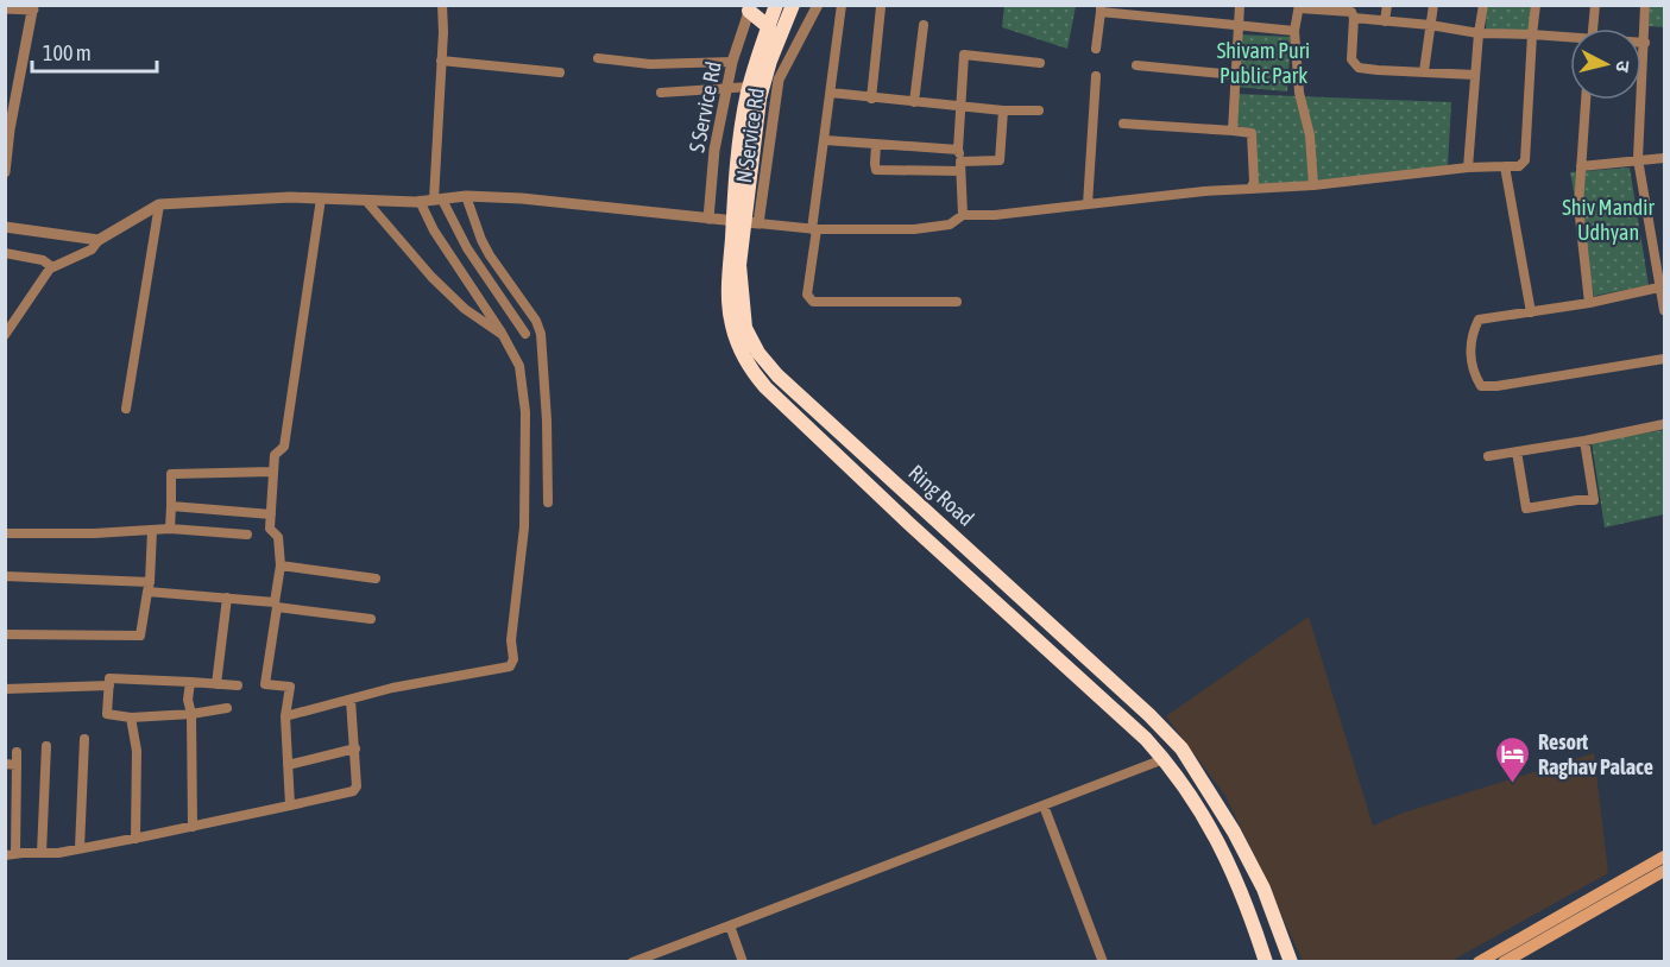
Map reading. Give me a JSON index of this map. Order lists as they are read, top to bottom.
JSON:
{
  "streets": {
    "highway": ["Ring Road"],
    "street": ["S Service Rd", "N Service Rd"]
  },
  "crossings": [
    ["N Service Rd", "Ring Road"]
  ],
  "parks": ["Shivam Puri Public Park", "Shiv Mandir Udhyan"],
  "places": {
    "hotel": ["Resort Raghav Palace"]
  },
  "scale_bar": "100 m",
  "north": "right"
}
